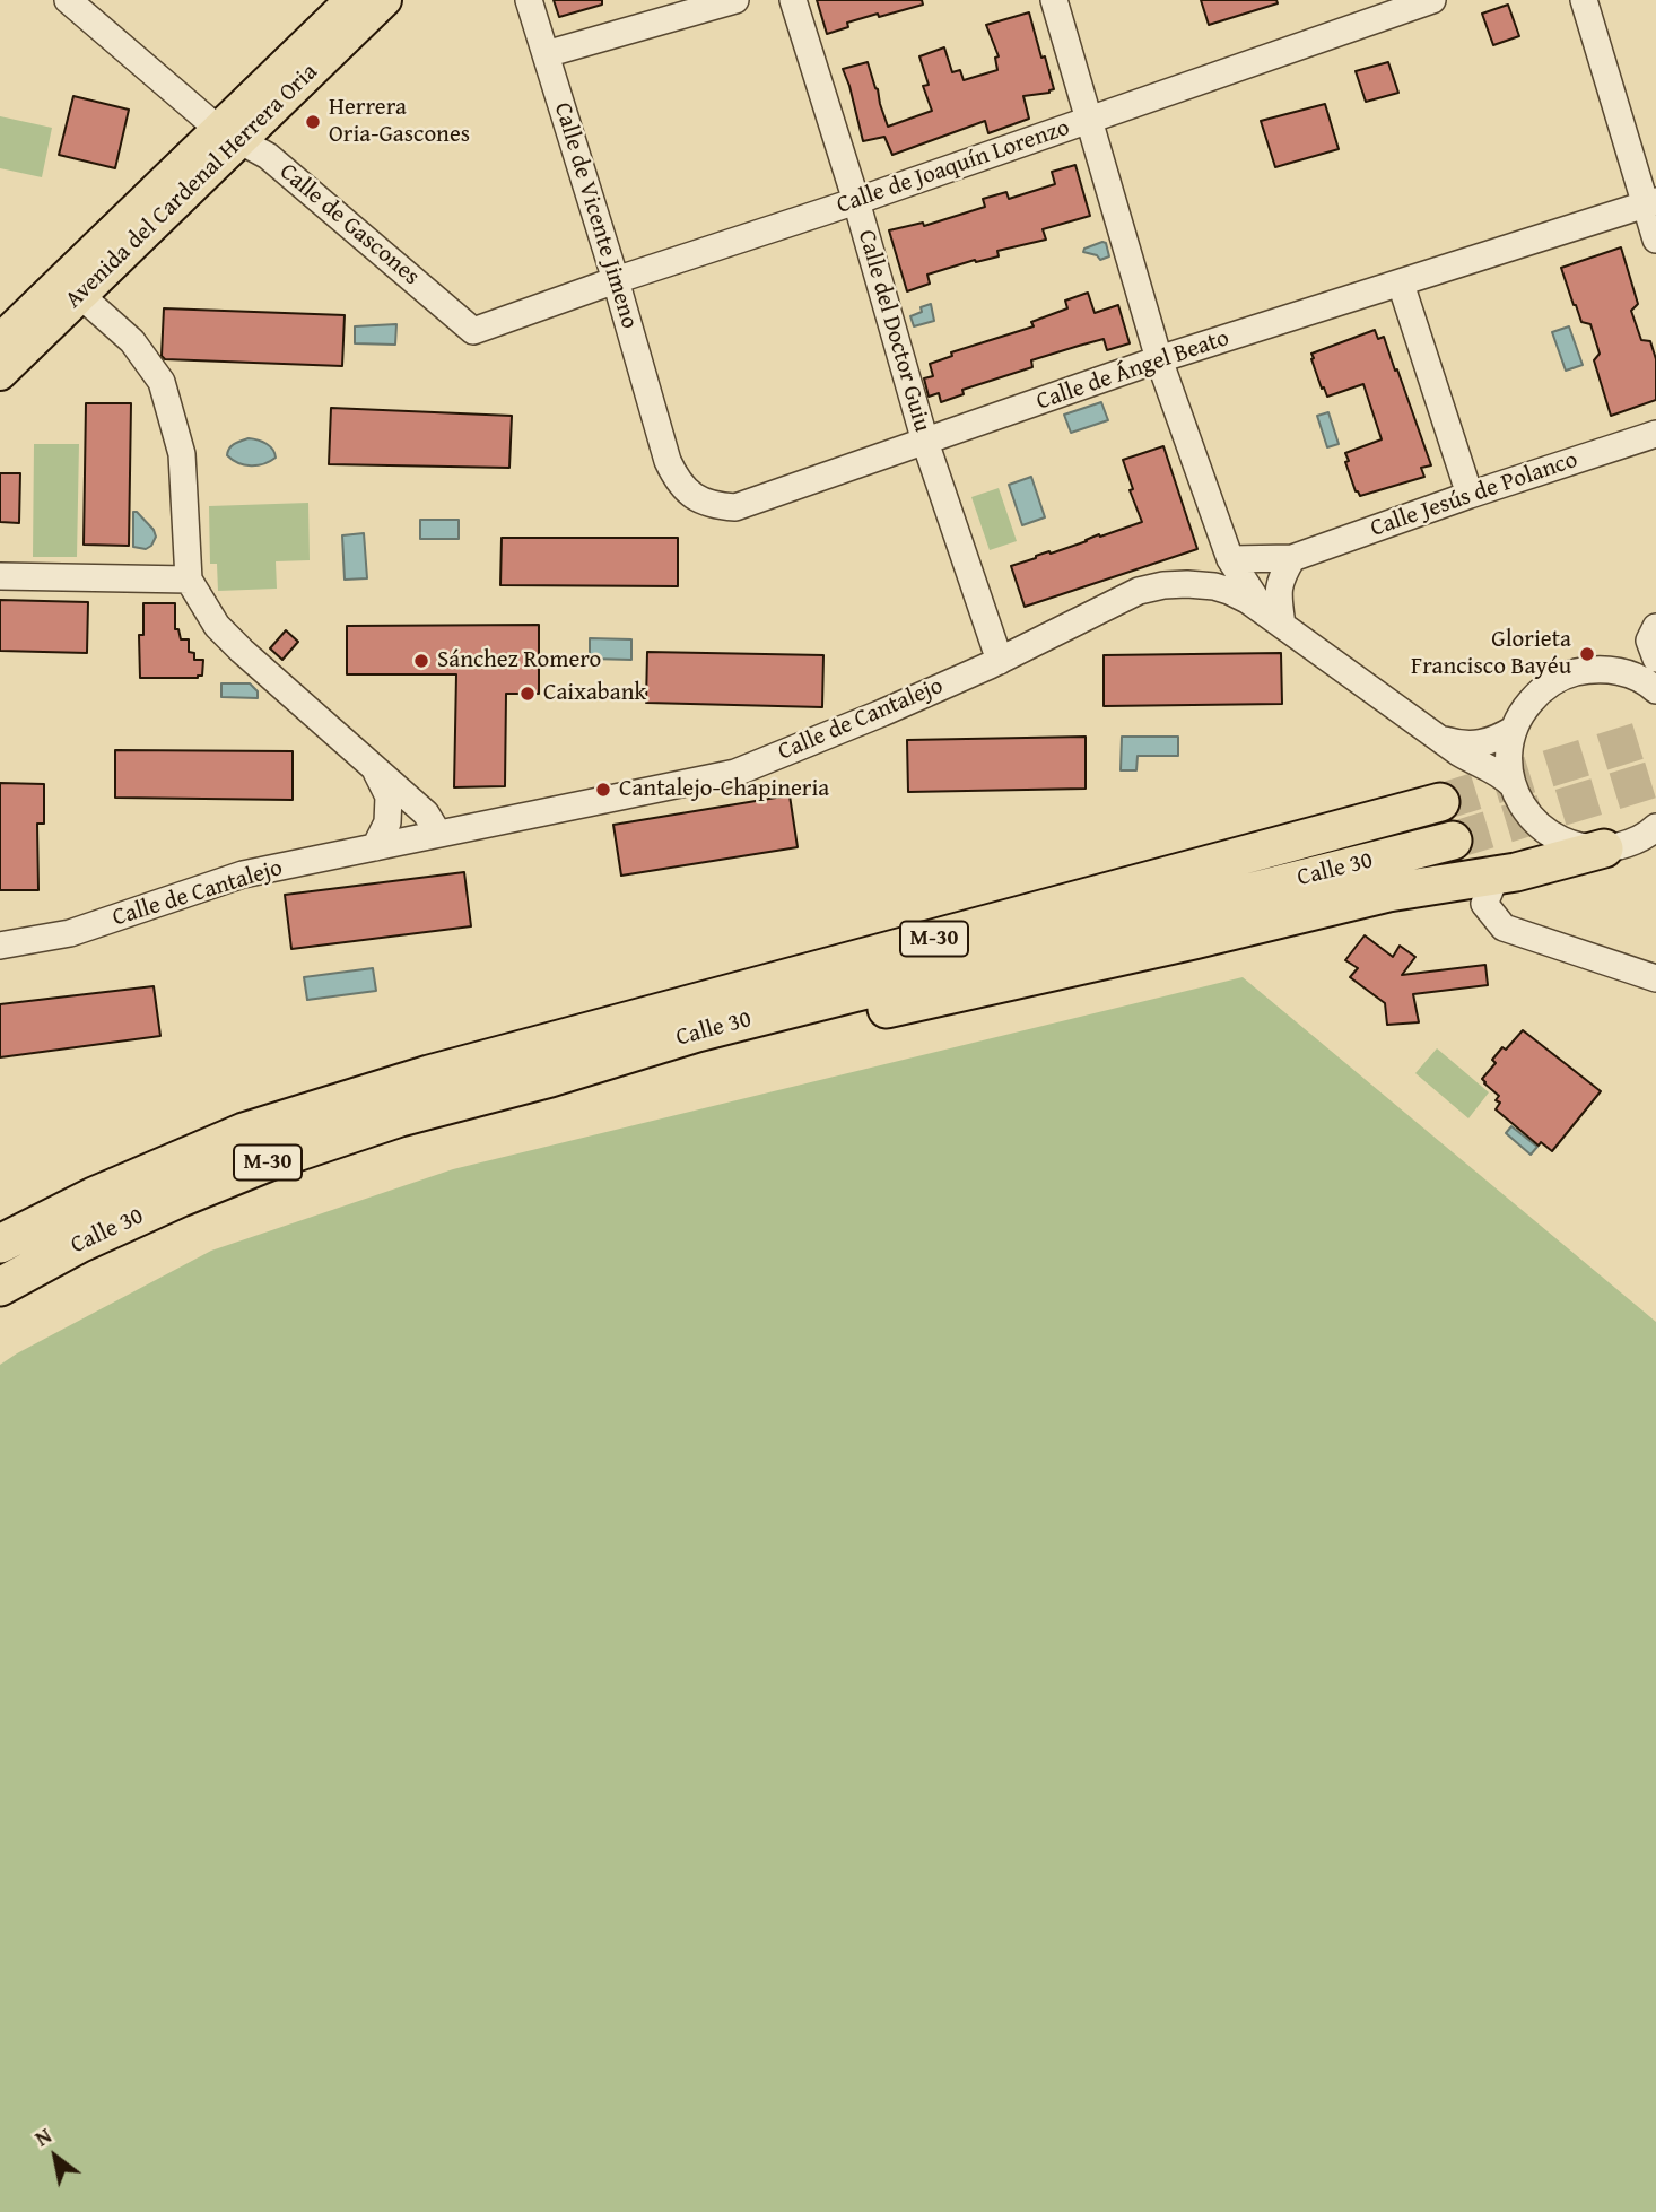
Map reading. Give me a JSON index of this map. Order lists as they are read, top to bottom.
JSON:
{
  "streets": {
    "highway": ["Calle 30", "M-30"],
    "main road": ["Avenida del Cardenal Herrera Oria"],
    "street": [
      "Calle de Joaquín Lorenzo",
      "Calle de Vicente Jimeno",
      "Calle de Gascones",
      "Calle del Doctor Guiu",
      "Calle de Ángel Beato",
      "Calle Jesús de Polanco",
      "Calle de Cantalejo"
    ]
  },
  "crossings": [
    ["Calle de Joaquín Lorenzo", "Calle de Vicente Jimeno"],
    ["Calle de Joaquín Lorenzo", "Calle de Gascones"],
    ["Calle de Joaquín Lorenzo", "Calle del Doctor Guiu"],
    ["Avenida del Cardenal Herrera Oria", "Calle de Gascones"],
    ["Calle de Vicente Jimeno", "Calle de Ángel Beato"],
    ["Calle del Doctor Guiu", "Calle de Ángel Beato"],
    ["Calle del Doctor Guiu", "Calle de Cantalejo"]
  ],
  "places": [
    "Herrera Oria-Gascones",
    "Glorieta Francisco Bayéu",
    "Sánchez Romero",
    "Caixabank",
    "Cantalejo-Chapineria"
  ],
  "north": "top left"
}
